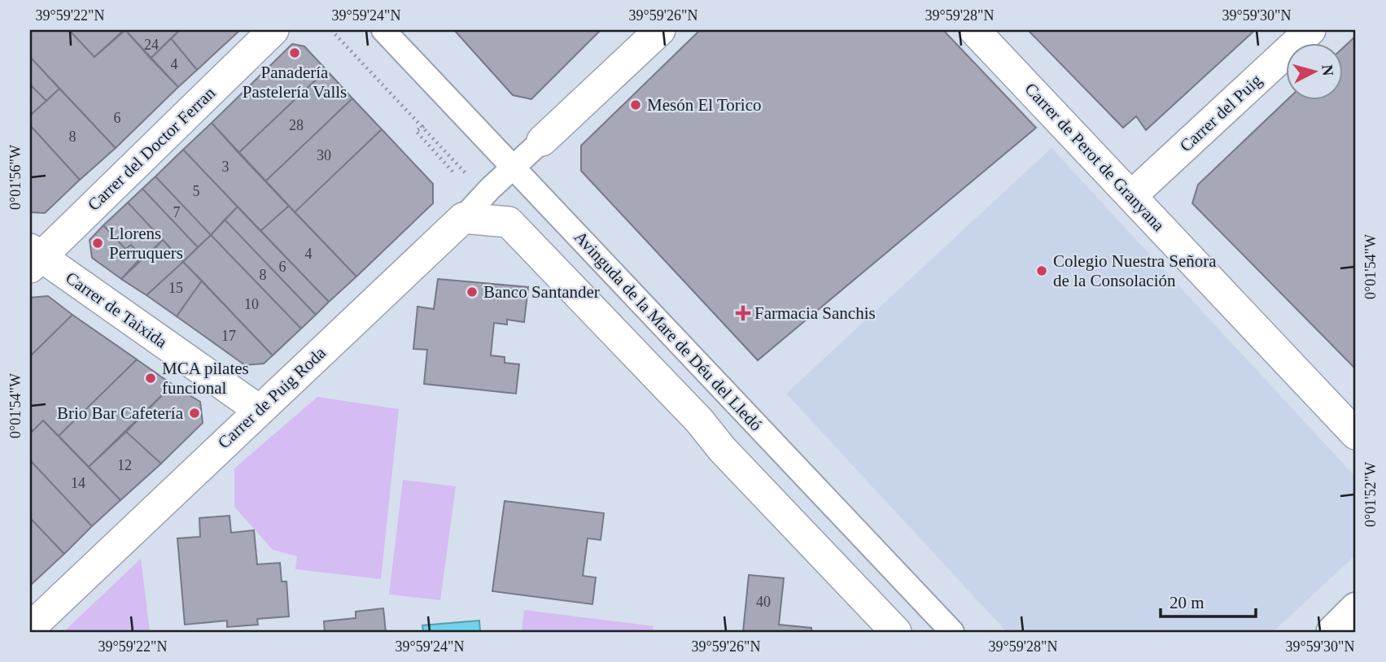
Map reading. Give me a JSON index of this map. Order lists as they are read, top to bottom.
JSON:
{
  "streets": {
    "street": [
      "Carrer del Puig",
      "Carrer del Doctor Ferran",
      "Carrer de Perot de Granyana",
      "Carrer de Taixida",
      "Avinguda de la Mare de Déu del Lledó",
      "Carrer de Puig Roda"
    ]
  },
  "crossings": [
    ["Carrer del Puig", "Carrer de Perot de Granyana"],
    ["Carrer del Doctor Ferran", "Carrer de Taixida"],
    ["Carrer de Taixida", "Carrer de Puig Roda"],
    ["Avinguda de la Mare de Déu del Lledó", "Carrer de Puig Roda"]
  ],
  "places": {
    "other": [
      "Panadería Pastelería Valls",
      "Mesón El Torico",
      "Llorens Perruquers",
      "Colegio Nuestra Señora de la Consolación",
      "Banco Santander",
      "MCA pilates funcional",
      "Brio Bar Cafetería"
    ],
    "health": ["Farmacia Sanchis"]
  },
  "house_numbers": [
    "24",
    "4",
    "6",
    "28",
    "8",
    "30",
    "3",
    "5",
    "7",
    "4",
    "6",
    "8",
    "15",
    "10",
    "17",
    "12",
    "14",
    "40"
  ],
  "scale_bar": "20 m",
  "north": "right",
  "coordinates": [
    "39°59'22\"N",
    "39°59'24\"N",
    "39°59'26\"N",
    "39°59'28\"N",
    "39°59'30\"N",
    "0°01'56\"W",
    "0°01'54\"W",
    "0°01'52\"W"
  ]
}
